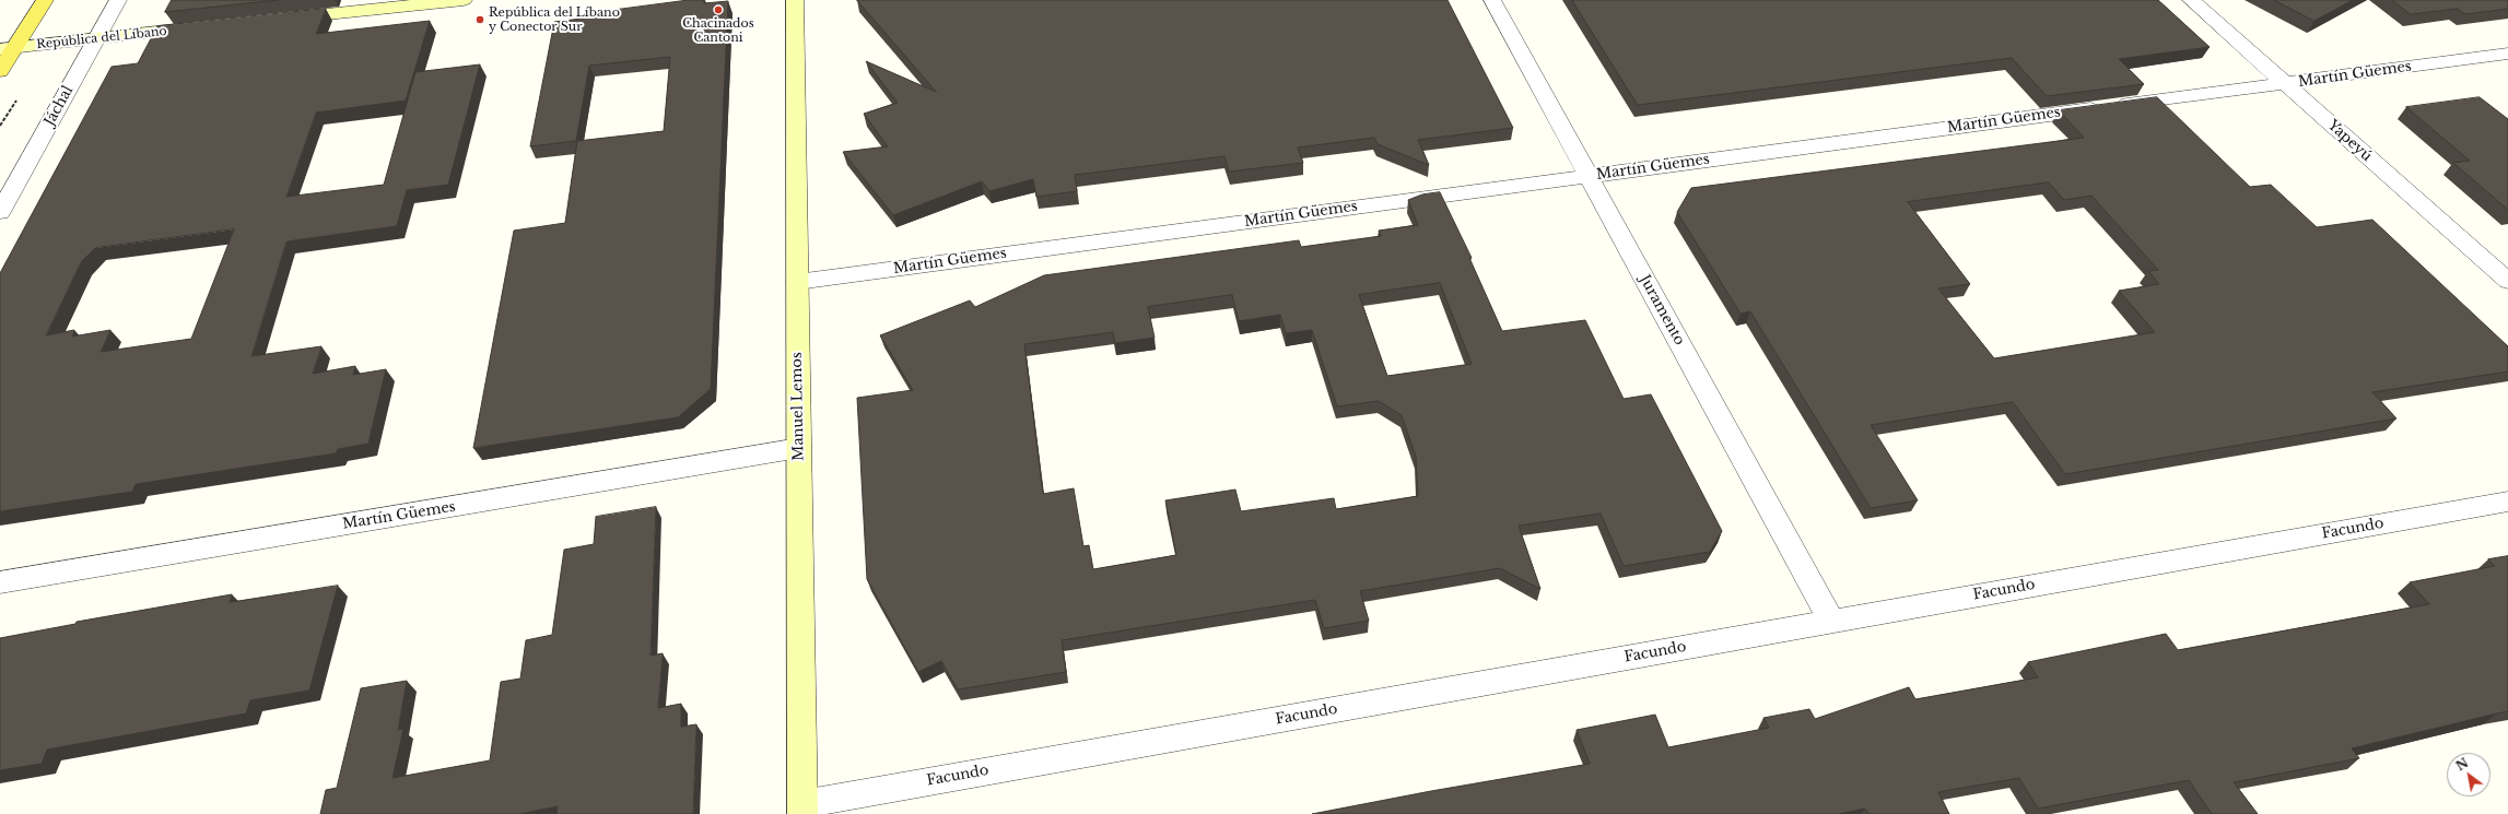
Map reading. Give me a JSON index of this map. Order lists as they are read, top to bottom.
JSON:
{
  "streets": {
    "street": [
      "República del Líbano",
      "Martín Güemes",
      "Jáchal",
      "Yapeyú",
      "Juramento",
      "Manuel Lemos",
      "Facundo"
    ]
  },
  "crossings": [
    ["República del Líbano", "Jáchal"],
    ["Martín Güemes", "Yapeyú"],
    ["Martín Güemes", "Juramento"],
    ["Martín Güemes", "Manuel Lemos"],
    ["Juramento", "Facundo"],
    ["Manuel Lemos", "Facundo"]
  ],
  "places": ["Chacinados Cantoni", "República del Líbano y Conector Sur"],
  "north": "top left"
}
